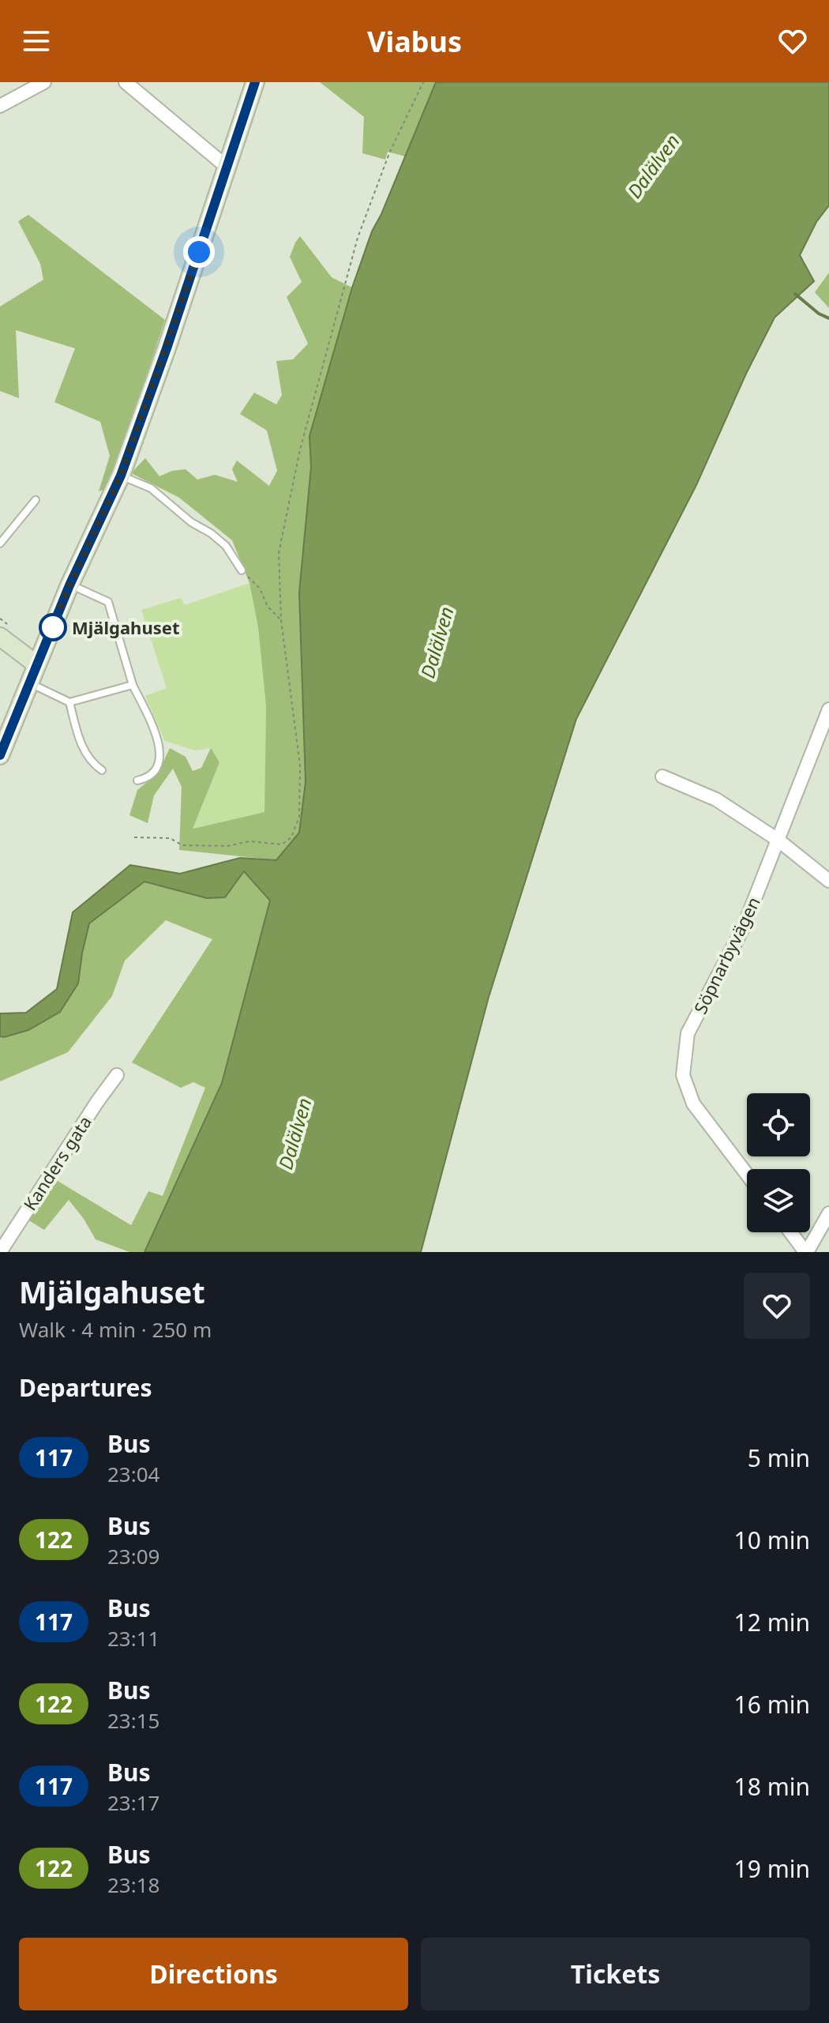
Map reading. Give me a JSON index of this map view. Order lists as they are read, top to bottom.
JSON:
{
  "streets": {
    "street": ["Söpnarbyvägen", "Kanders gata"]
  },
  "water": ["Dalälven"],
  "places": ["Mjälgahuset"],
  "lines": ["bus line 117"],
  "page": {
    "header": "Viabus",
    "heading": [
      ["Mjälgahuset", "Walk · 4 min · 250 m"],
      "Departures"
    ],
    "list": [
      {
        "mark": "117",
        "name": "Bus",
        "note": "23:04",
        "value": "5 min"
      },
      {
        "mark": "122",
        "name": "Bus",
        "note": "23:09",
        "value": "10 min"
      },
      {
        "mark": "117",
        "name": "Bus",
        "note": "23:11",
        "value": "12 min"
      },
      {
        "mark": "122",
        "name": "Bus",
        "note": "23:15",
        "value": "16 min"
      },
      {
        "mark": "117",
        "name": "Bus",
        "note": "23:17",
        "value": "18 min"
      },
      {
        "mark": "122",
        "name": "Bus",
        "note": "23:18",
        "value": "19 min"
      }
    ],
    "buttons": ["Directions", "Tickets"]
  }
}
